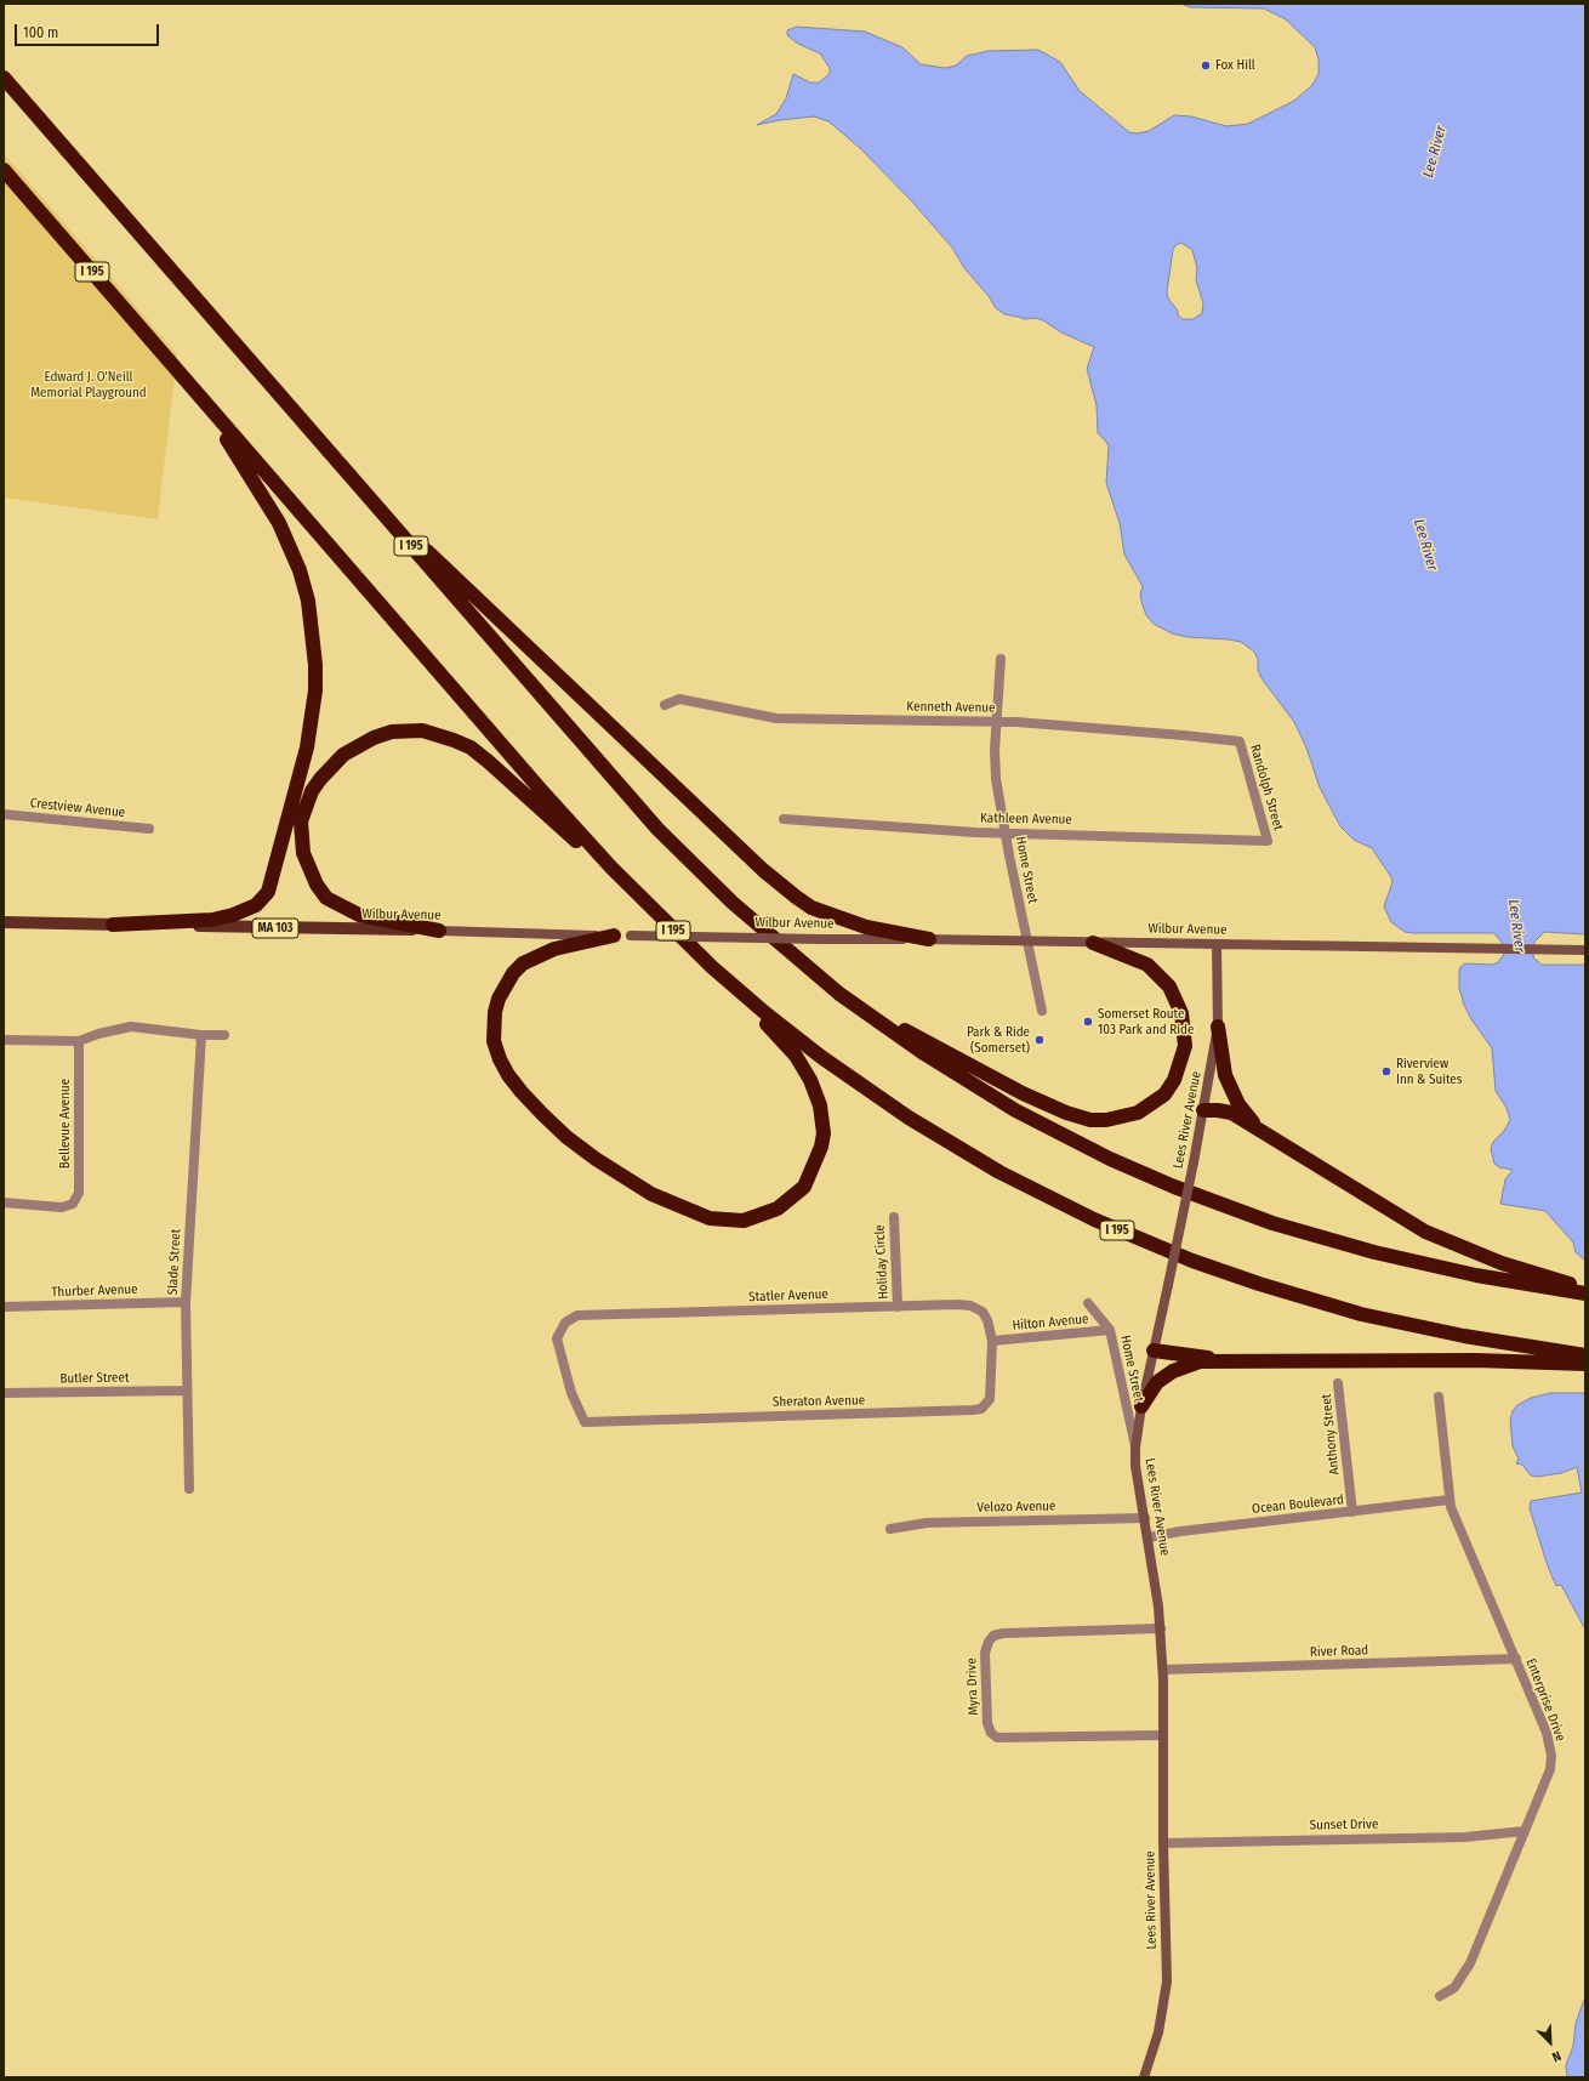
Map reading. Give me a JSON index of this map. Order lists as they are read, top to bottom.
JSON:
{
  "streets": {
    "highway": ["I 195"],
    "main road": ["Wilbur Avenue", "MA 103", "Lees River Avenue"],
    "street": [
      "Kenneth Avenue",
      "Randolph Street",
      "Crestview Avenue",
      "Kathleen Avenue",
      "Home Street",
      "Bellevue Avenue",
      "Slade Street",
      "Holiday Circle",
      "Thurber Avenue",
      "Statler Avenue",
      "Hilton Avenue",
      "Butler Street",
      "Sheraton Avenue",
      "Anthony Street",
      "Ocean Boulevard",
      "Velozo Avenue",
      "River Road",
      "Myra Drive",
      "Enterprise Drive",
      "Sunset Drive"
    ]
  },
  "crossings": [
    ["Kenneth Avenue", "Randolph Street"],
    ["Kenneth Avenue", "Home Street"],
    ["Randolph Street", "Kathleen Avenue"],
    ["Kathleen Avenue", "Home Street"],
    ["Home Street", "Wilbur Avenue"],
    ["Home Street", "Lees River Avenue"],
    ["Home Street", "Hilton Avenue"],
    ["Wilbur Avenue", "Lees River Avenue"],
    ["Lees River Avenue", "Ocean Boulevard"],
    ["Lees River Avenue", "Velozo Avenue"],
    ["Lees River Avenue", "River Road"],
    ["Lees River Avenue", "Myra Drive"],
    ["Lees River Avenue", "Sunset Drive"],
    ["Slade Street", "Thurber Avenue"],
    ["Slade Street", "Butler Street"],
    ["Holiday Circle", "Statler Avenue"],
    ["Statler Avenue", "Hilton Avenue"],
    ["Statler Avenue", "Sheraton Avenue"],
    ["Hilton Avenue", "Sheraton Avenue"],
    ["Anthony Street", "Ocean Boulevard"],
    ["Ocean Boulevard", "Enterprise Drive"],
    ["River Road", "Enterprise Drive"],
    ["Enterprise Drive", "Sunset Drive"]
  ],
  "water": ["Lee River"],
  "parks": ["Edward J. O'Neill Memorial Playground"],
  "places": [
    "Fox Hill",
    "Somerset Route 103 Park and Ride",
    "Park & Ride (Somerset)",
    "Riverview Inn & Suites"
  ],
  "scale_bar": "100 m",
  "north": "bottom right"
}
